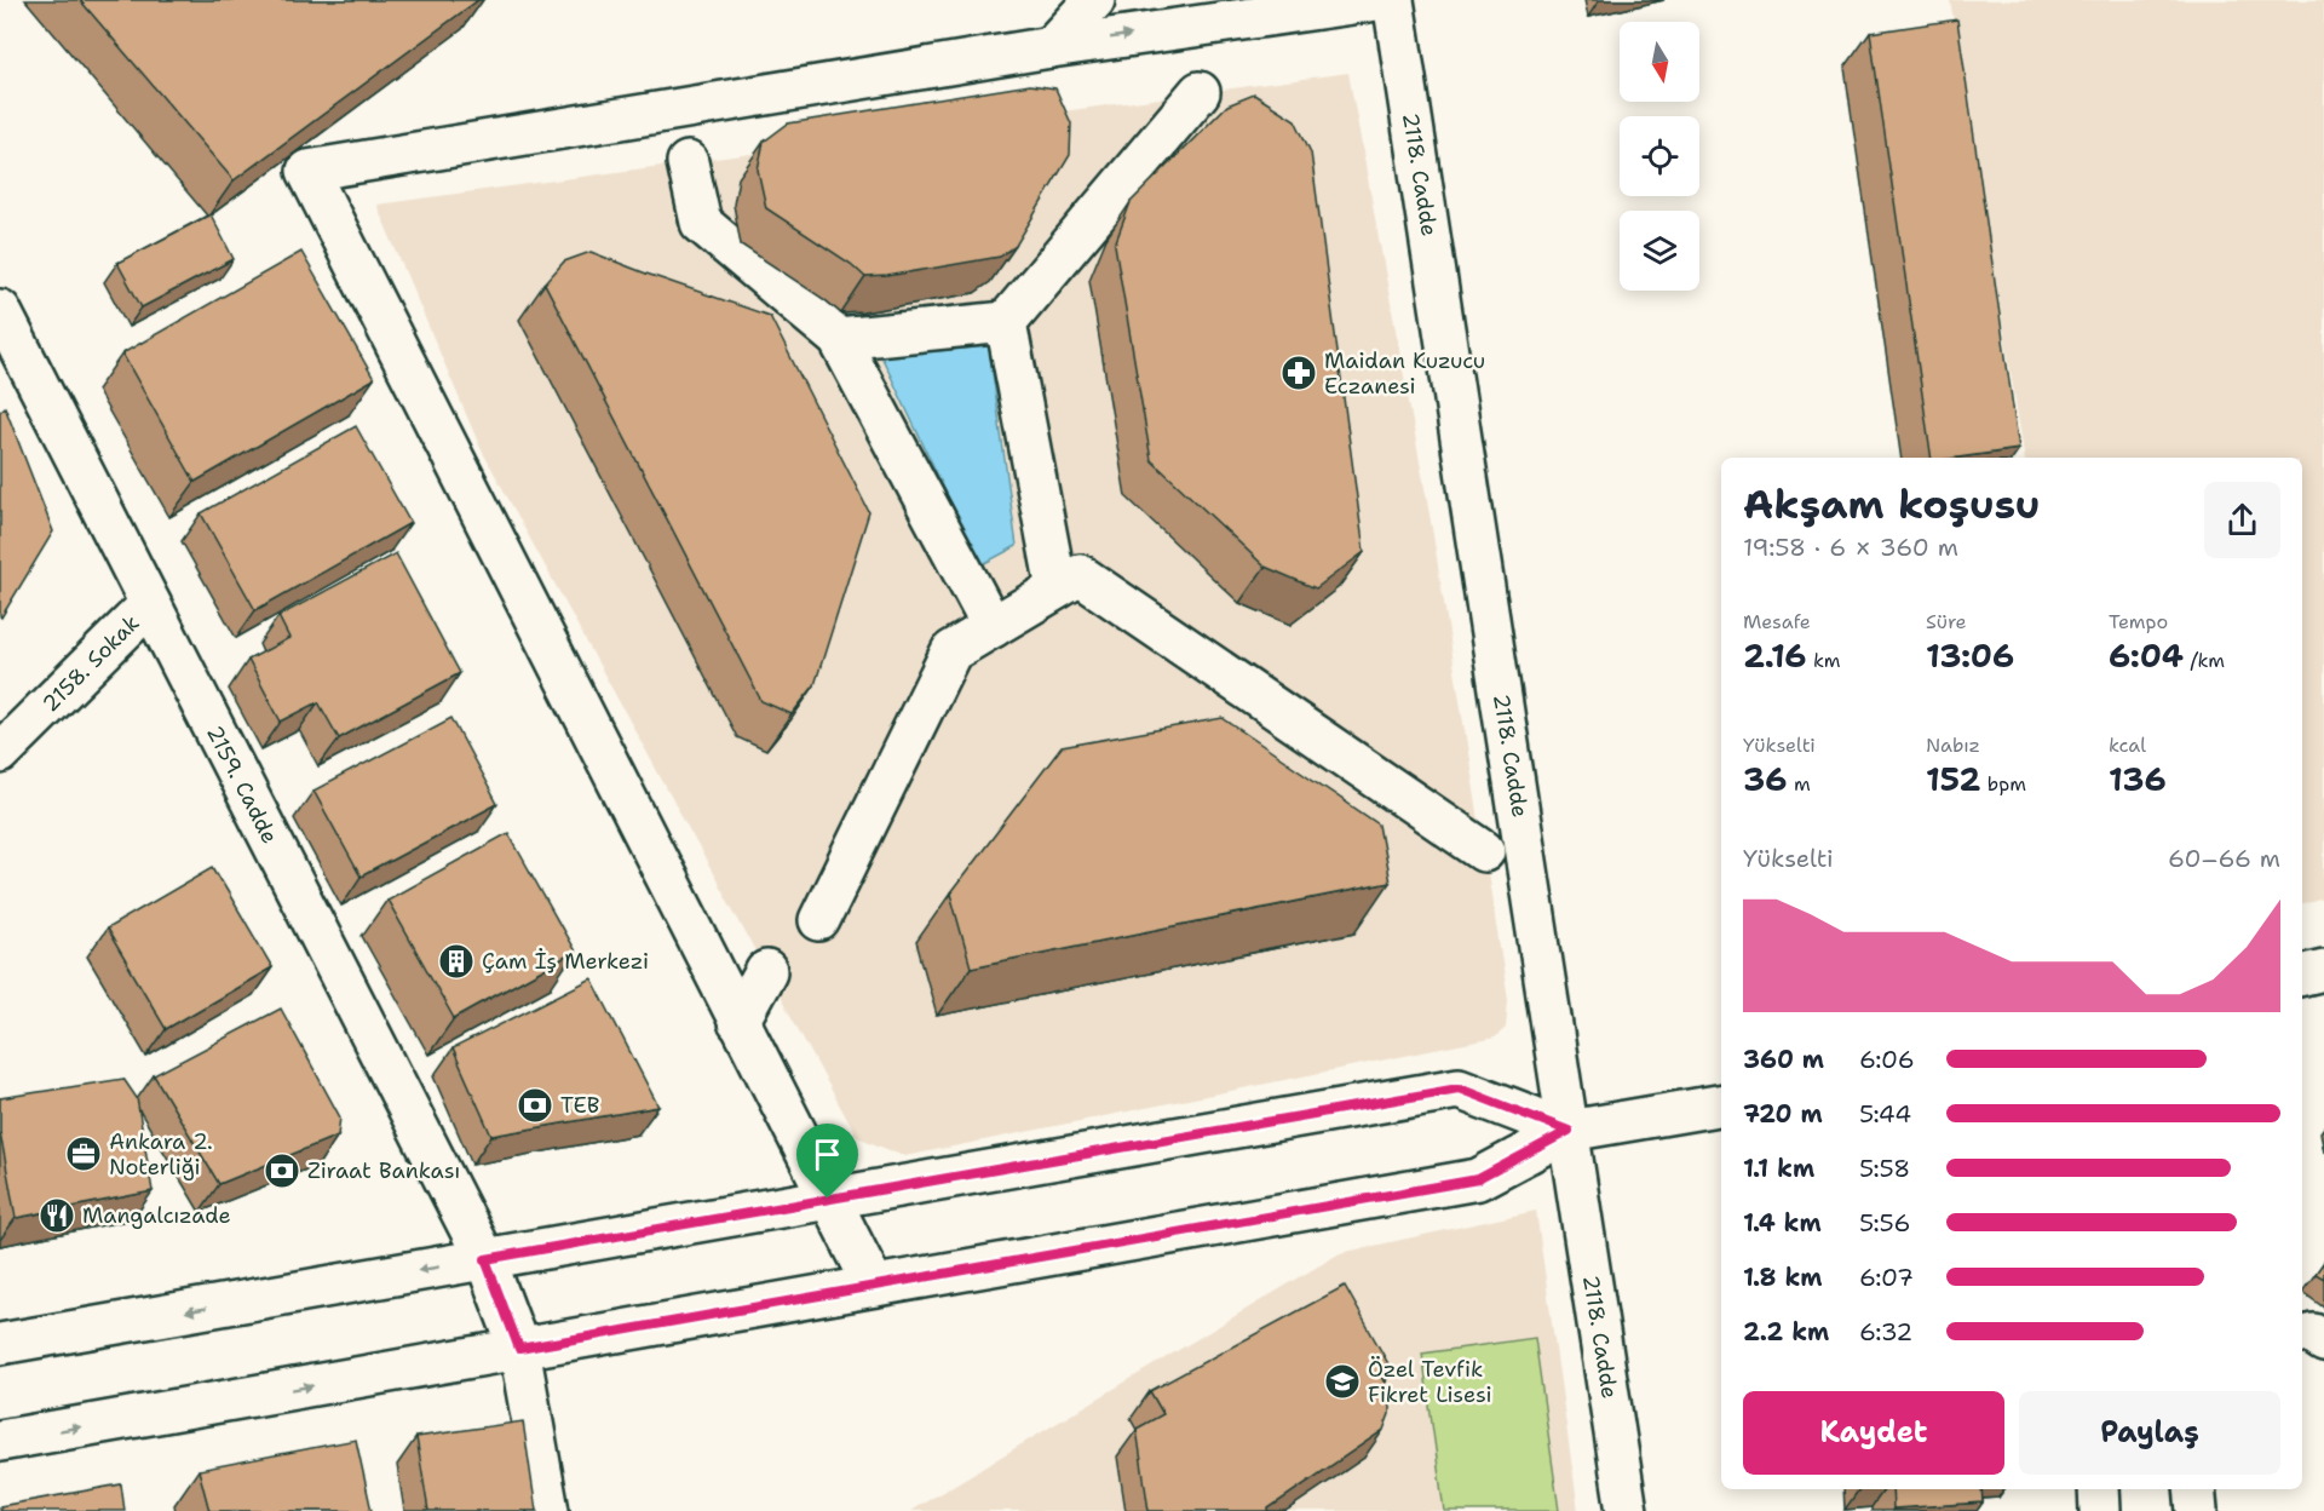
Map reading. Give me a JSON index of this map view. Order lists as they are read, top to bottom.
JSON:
{
  "streets": {
    "street": ["2118. Cadde", "2158. Sokak", "2159. Cadde"]
  },
  "crossings": [
    ["2158. Sokak", "2159. Cadde"]
  ],
  "places": {
    "pharmacy": ["Maidan Kuzucu Eczanesi"],
    "building": ["Çam İş Merkezi"],
    "bank": ["TEB", "Ziraat Bankası"],
    "office": ["Ankara 2. Noterliği"],
    "restaurant": ["Mangalcızade"],
    "school or university": ["Özel Tevfik Fikret Lisesi"]
  },
  "north": "bottom",
  "page": {
    "heading": ["Akşam koşusu", "19:58 · 6 × 360 m"],
    "stats": [
      ["Mesafe", "2.16 km"],
      ["Süre", "13:06"],
      ["Tempo", "6:04 /km"],
      ["Yükselti", "36 m"],
      ["Nabız", "152 bpm"],
      ["kcal", "136"]
    ],
    "chart": ["Yükselti", "60–66 m"],
    "list": [
      {
        "name": "360 m",
        "note": "6:06"
      },
      {
        "name": "720 m",
        "note": "5:44"
      },
      {
        "name": "1.1 km",
        "note": "5:58"
      },
      {
        "name": "1.4 km",
        "note": "5:56"
      },
      {
        "name": "1.8 km",
        "note": "6:07"
      },
      {
        "name": "2.2 km",
        "note": "6:32"
      }
    ],
    "buttons": ["Kaydet", "Paylaş"]
  }
}
